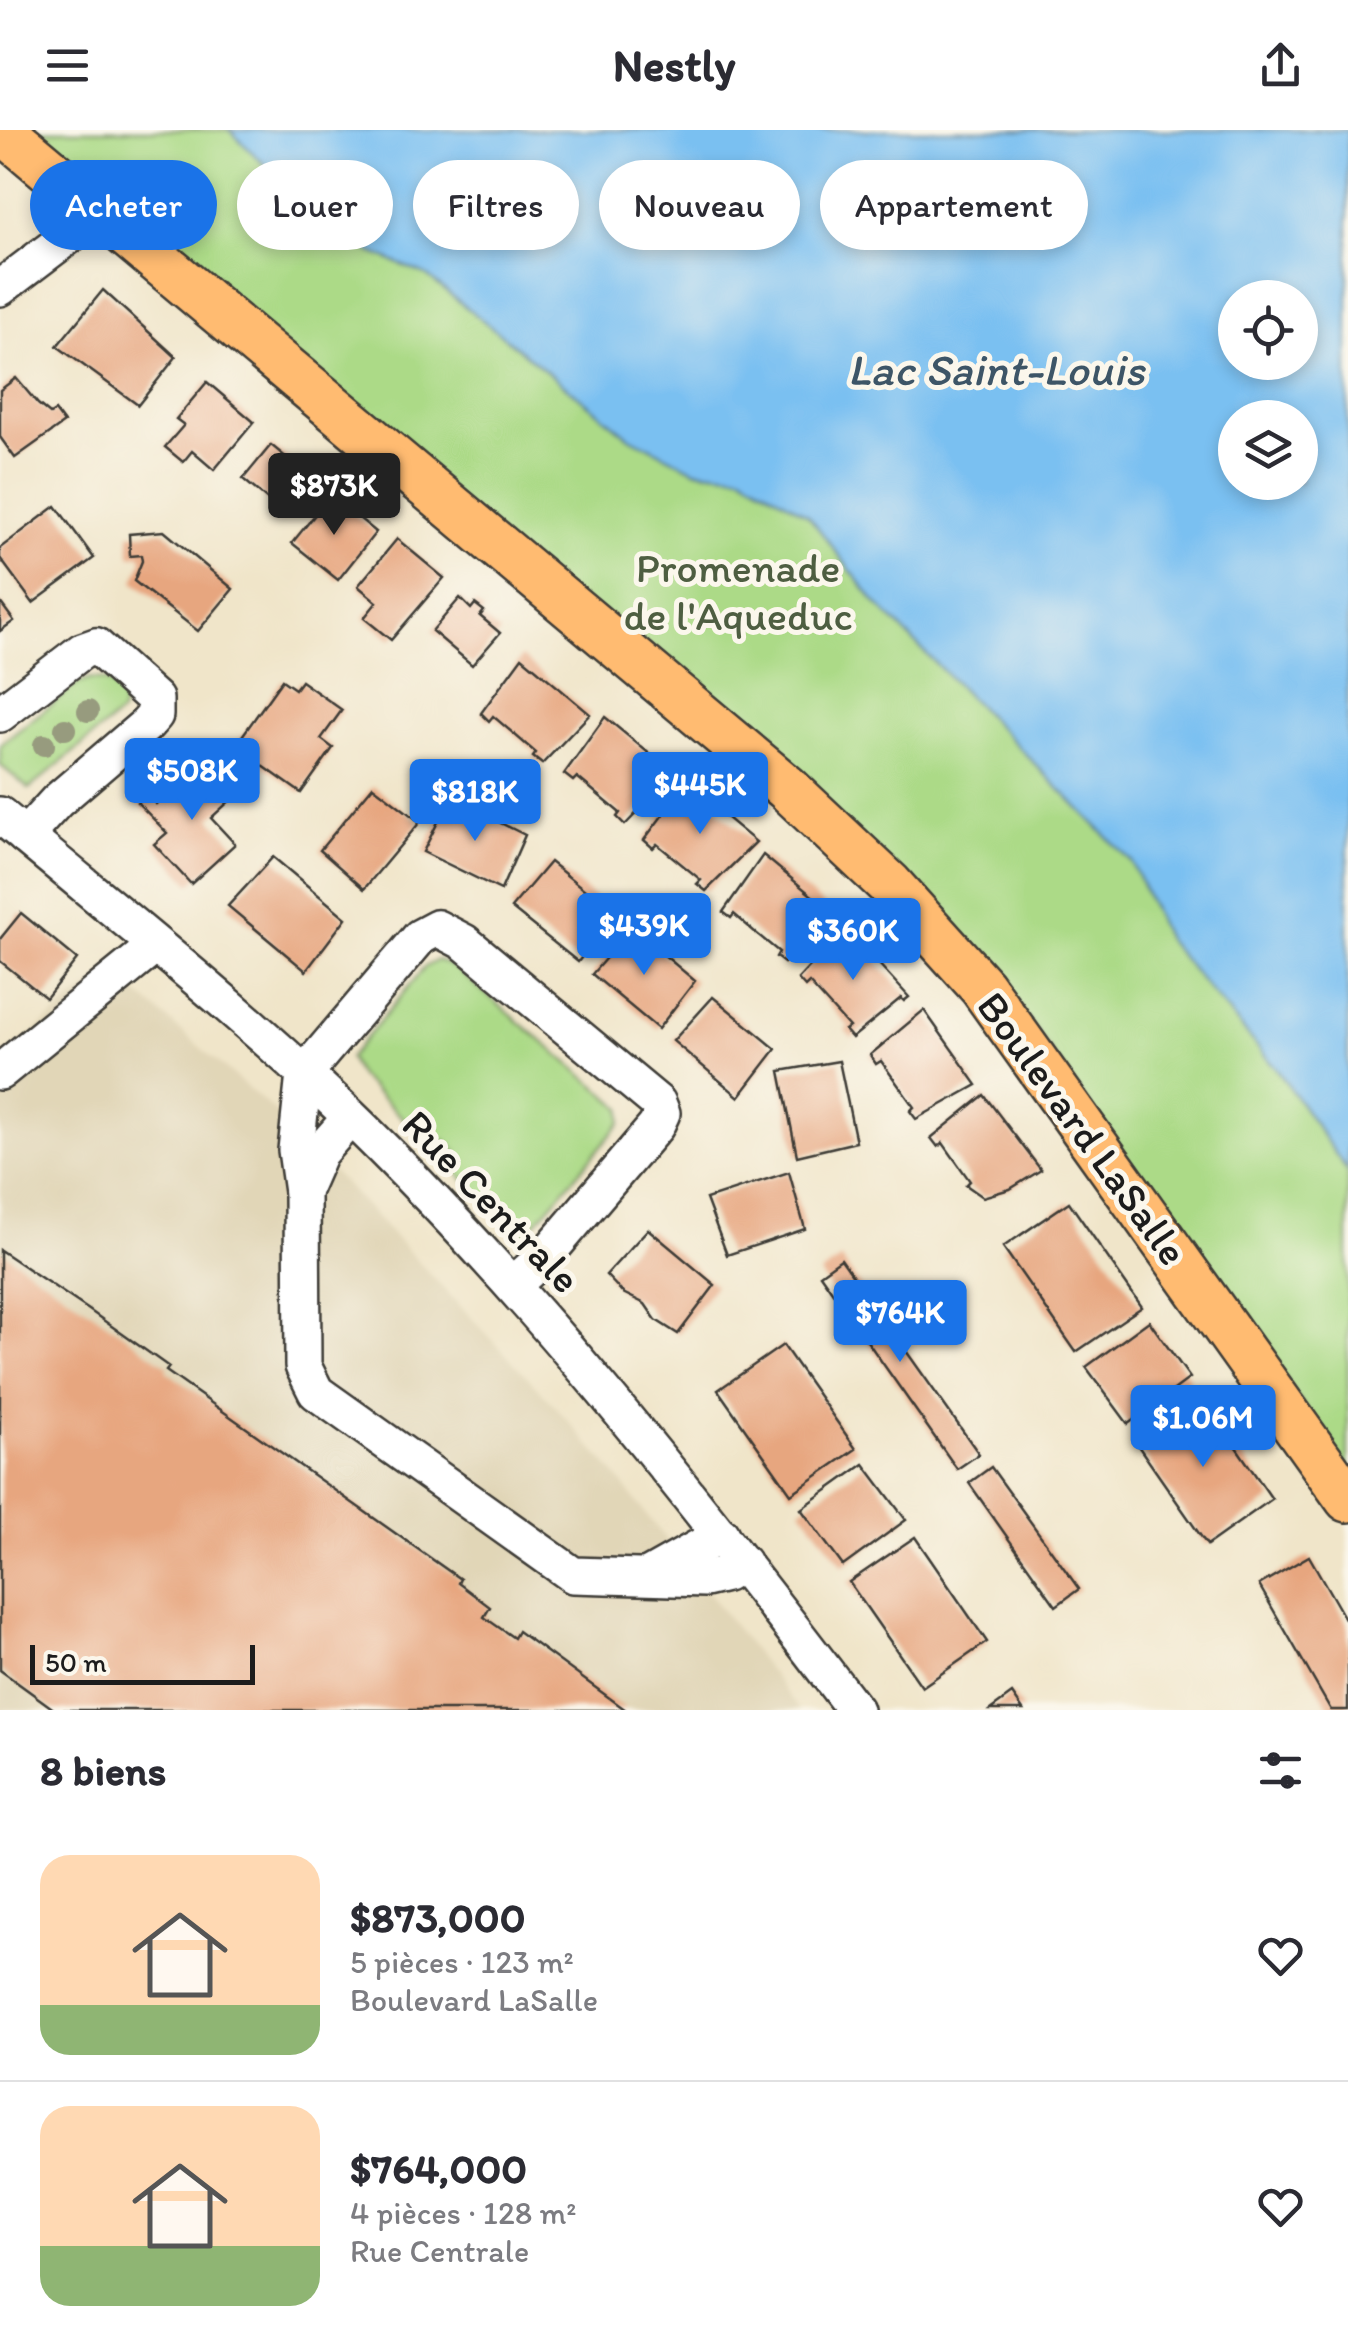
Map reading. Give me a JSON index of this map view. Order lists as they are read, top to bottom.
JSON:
{
  "streets": {
    "main road": ["Boulevard LaSalle"],
    "street": ["Rue Centrale"]
  },
  "water": ["Lac Saint-Louis"],
  "parks": ["Promenade de l'Aqueduc"],
  "scale_bar": "50 m",
  "page": {
    "header": "Nestly",
    "chip": [
      "Acheter",
      "Louer",
      "Filtres",
      "Nouveau",
      "Appartement"
    ],
    "price": [
      "$873K",
      "$508K",
      "$445K",
      "$818K",
      "$439K",
      "$360K",
      "$764K",
      "$1.06M"
    ],
    "scale": "50 m",
    "heading": "8 biens",
    "list": [
      {
        "name": "$873,000",
        "note": "5 pièces · 123 m² · Boulevard LaSalle"
      },
      {
        "name": "$764,000",
        "note": "4 pièces · 128 m² · Rue Centrale"
      }
    ]
  }
}
